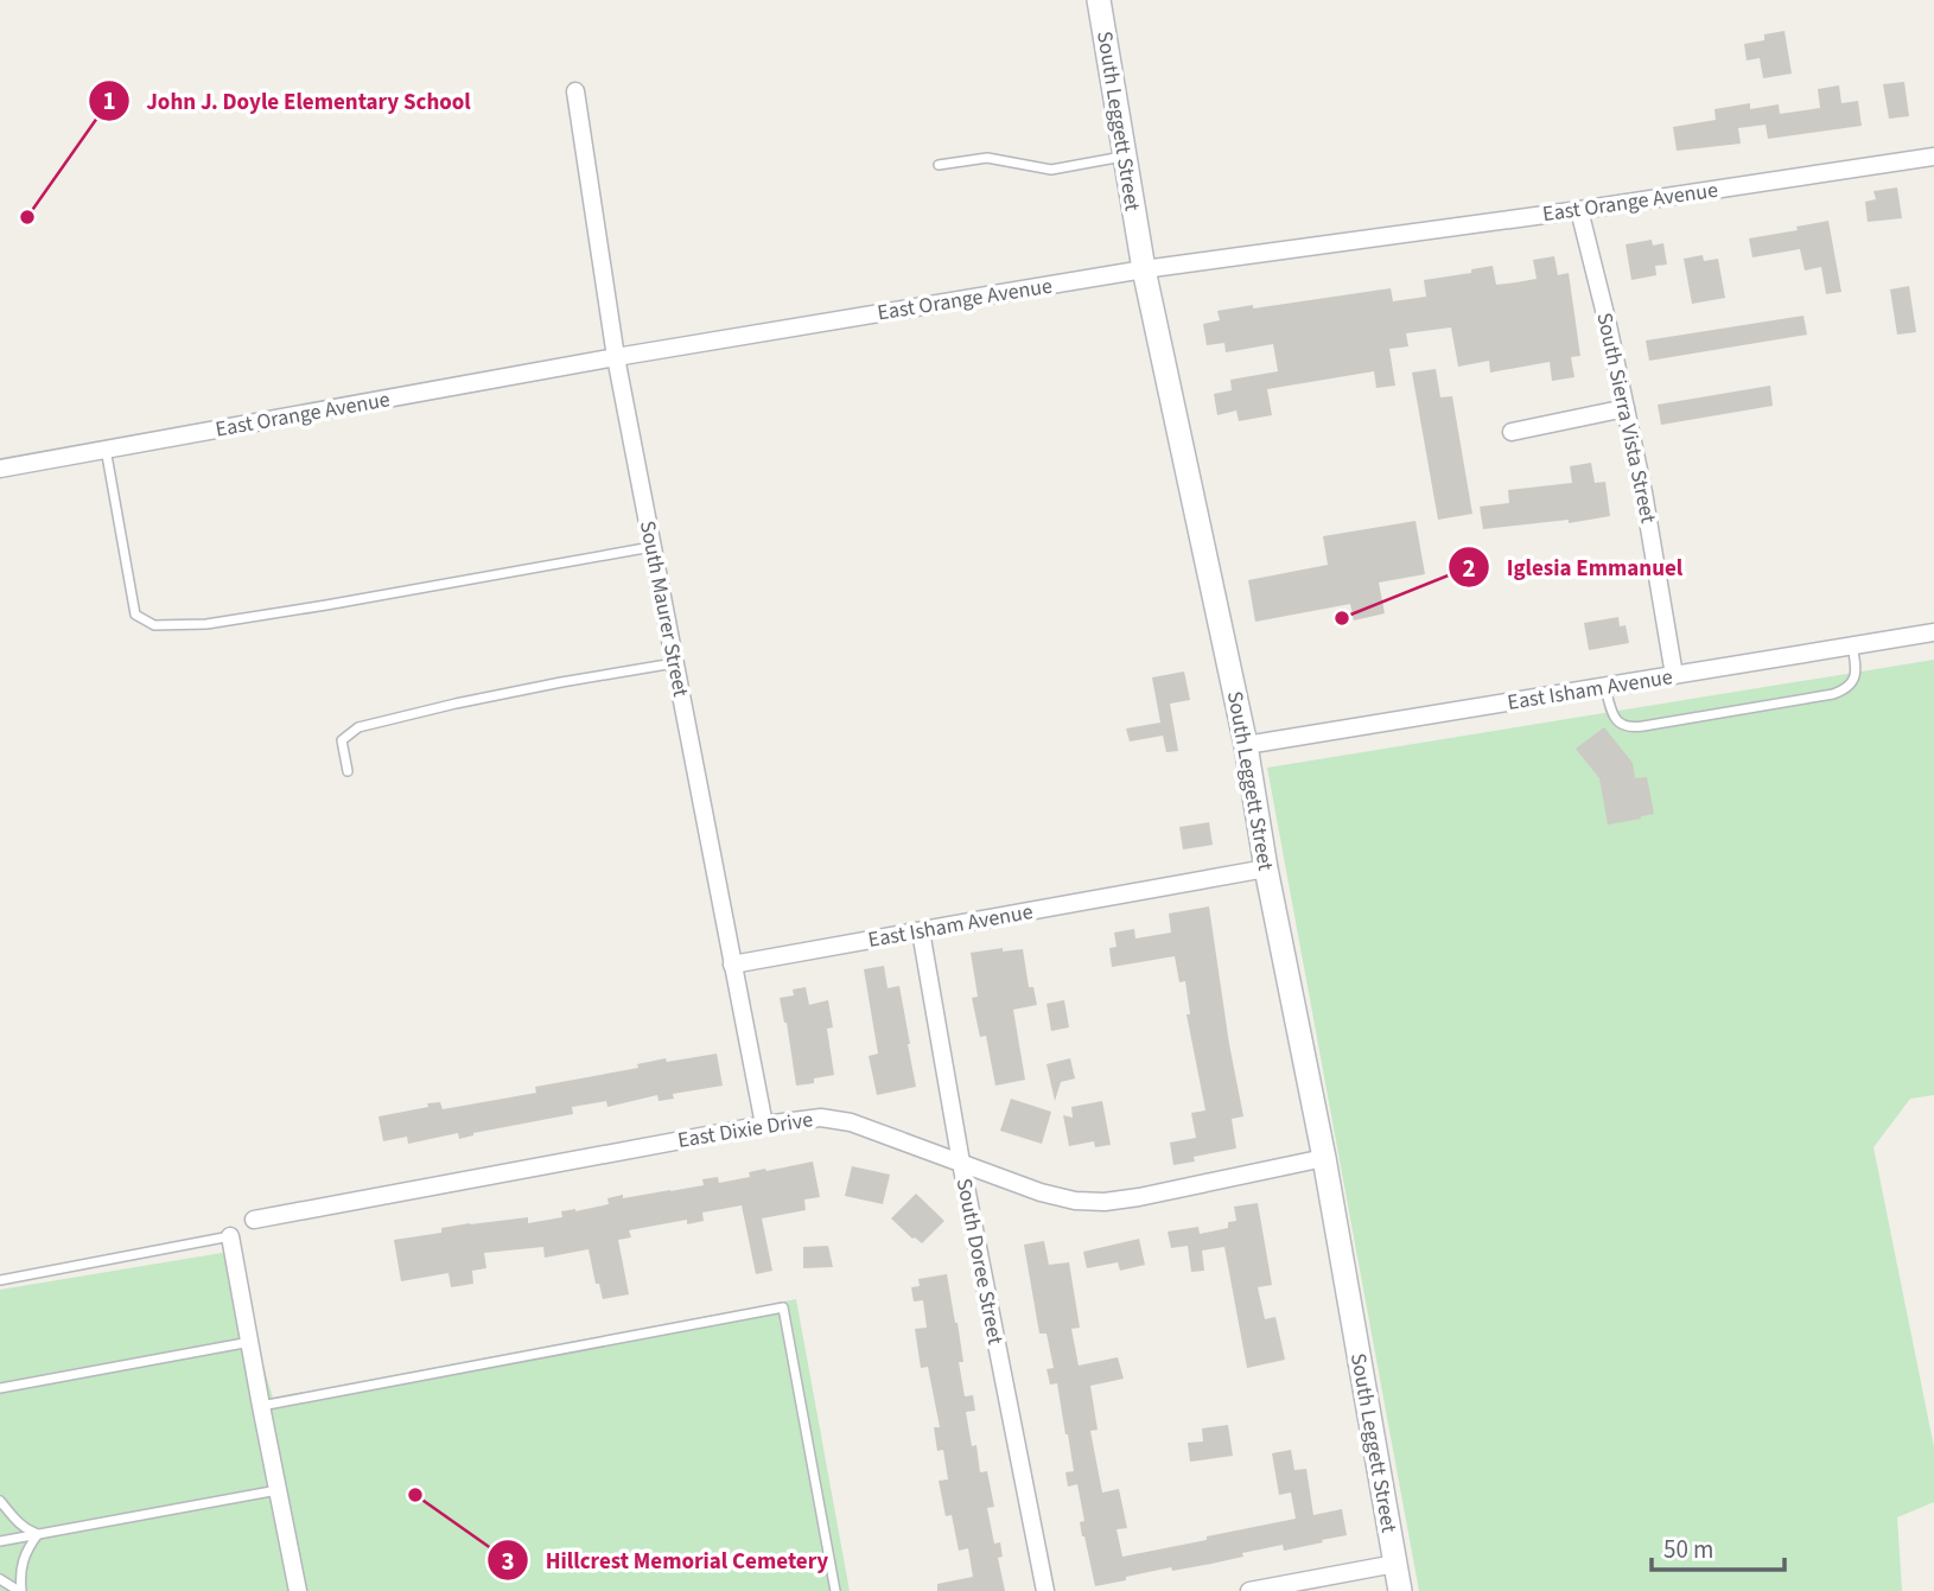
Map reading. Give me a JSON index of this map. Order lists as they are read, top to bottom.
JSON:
{
  "streets": {
    "street": [
      "South Leggett Street",
      "East Orange Avenue",
      "South Sierra Vista Street",
      "South Maurer Street",
      "East Isham Avenue",
      "East Dixie Drive",
      "South Doree Street"
    ]
  },
  "crossings": [
    ["South Leggett Street", "East Orange Avenue"],
    ["South Leggett Street", "East Isham Avenue"],
    ["South Leggett Street", "East Dixie Drive"],
    ["East Orange Avenue", "South Sierra Vista Street"],
    ["East Orange Avenue", "South Maurer Street"],
    ["South Sierra Vista Street", "East Isham Avenue"],
    ["South Maurer Street", "East Isham Avenue"],
    ["South Maurer Street", "East Dixie Drive"],
    ["East Isham Avenue", "South Doree Street"],
    ["East Dixie Drive", "South Doree Street"]
  ],
  "places": ["John J. Doyle Elementary School", "Iglesia Emmanuel", "Hillcrest Memorial Cemetery"],
  "scale_bar": "50 m"
}
